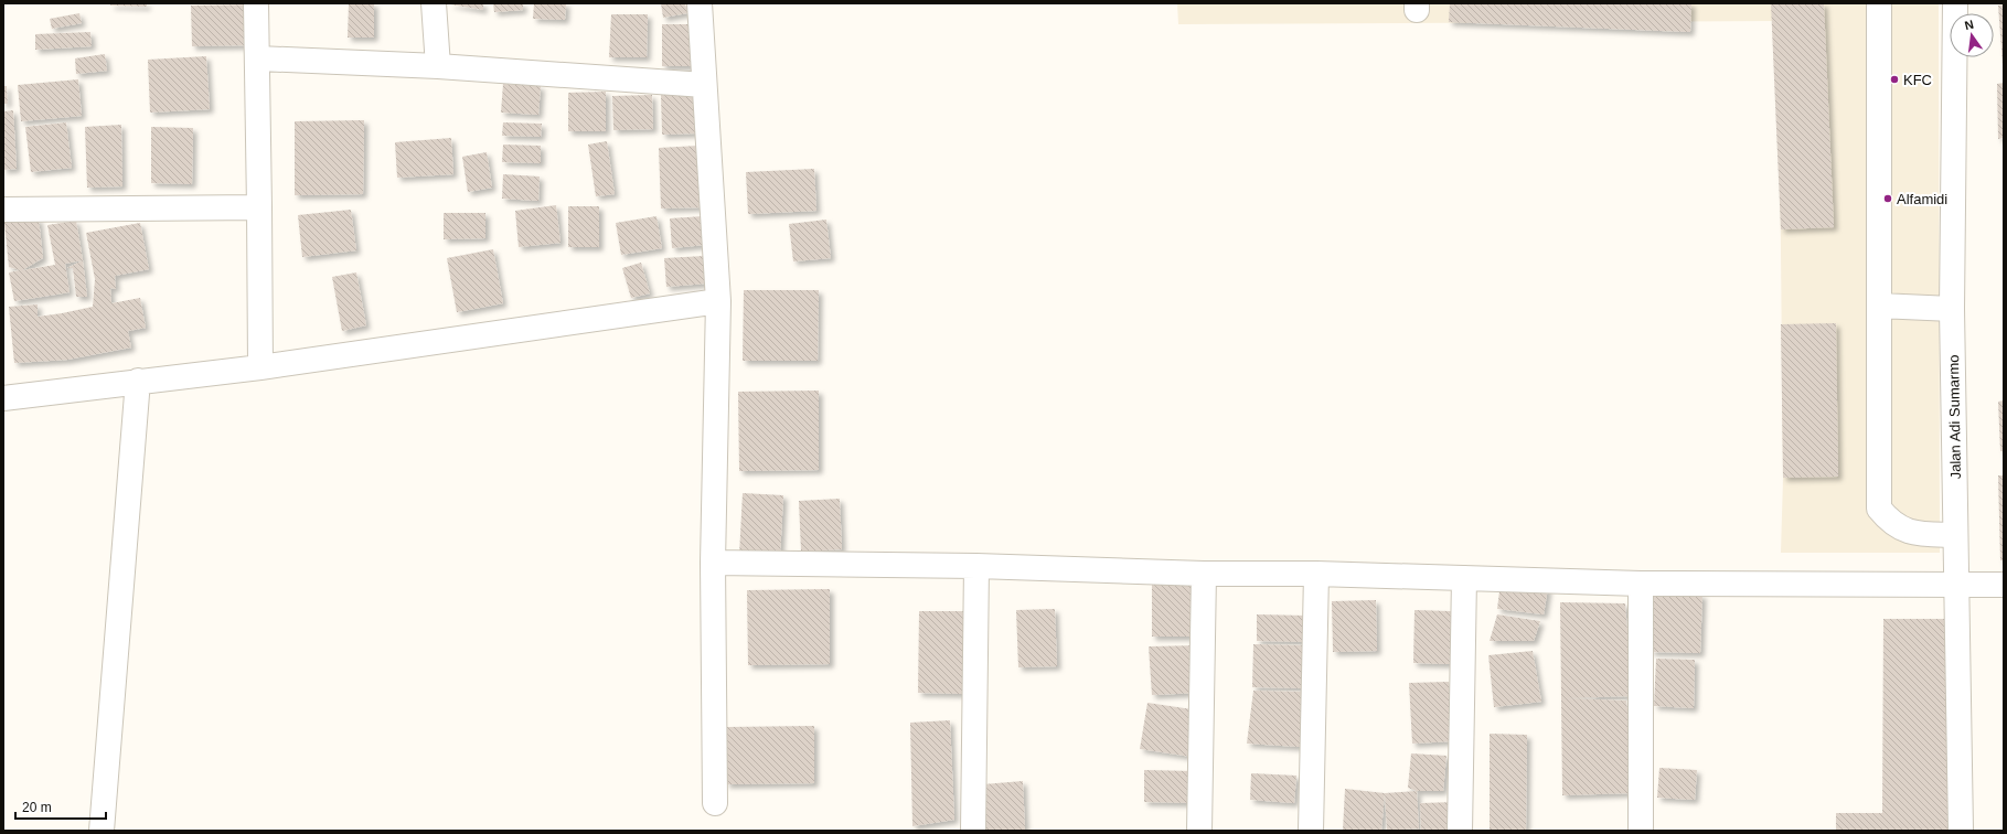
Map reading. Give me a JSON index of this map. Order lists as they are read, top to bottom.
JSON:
{
  "streets": {
    "street": ["Jalan Adi Sumarmo"]
  },
  "places": ["KFC", "Alfamidi"],
  "scale_bar": "20 m",
  "north": "top"
}
